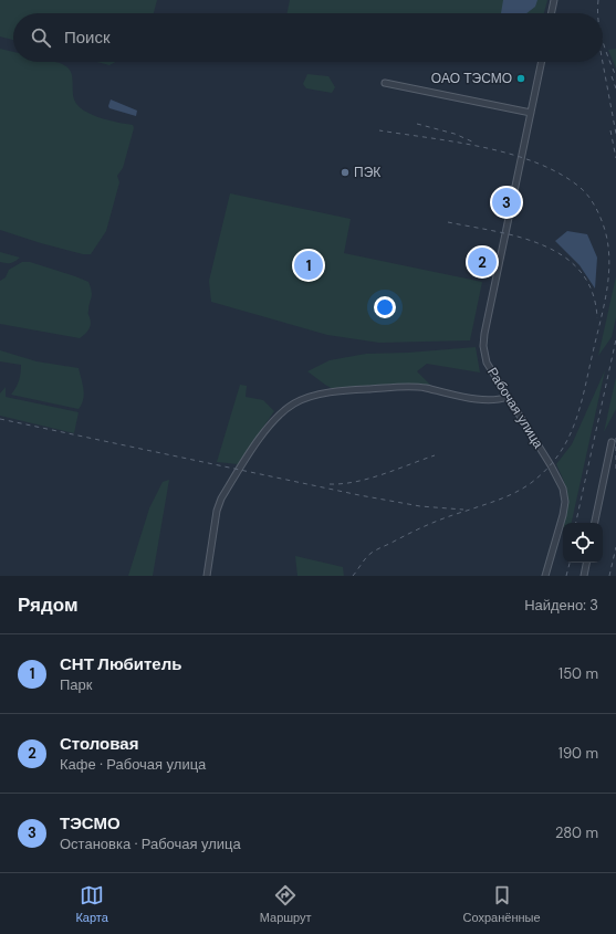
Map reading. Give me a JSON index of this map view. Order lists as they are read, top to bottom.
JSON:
{
  "streets": {
    "street": ["Рабочая улица"]
  },
  "places": ["ОАО ТЭСМО", "ПЭК"],
  "page": {
    "search": "Поиск",
    "pins": ["3", "2", "1"],
    "heading": ["Рядом", "Найдено: 3"],
    "list": [
      {
        "mark": "1",
        "name": "СНТ Любитель",
        "note": "Парк",
        "value": "150 m"
      },
      {
        "mark": "2",
        "name": "Столовая",
        "note": "Кафе · Рабочая улица",
        "value": "190 m"
      },
      {
        "mark": "3",
        "name": "ТЭСМО",
        "note": "Остановка · Рабочая улица",
        "value": "280 m"
      }
    ],
    "nav": ["Карта", "Маршрут", "Сохранённые"]
  }
}
